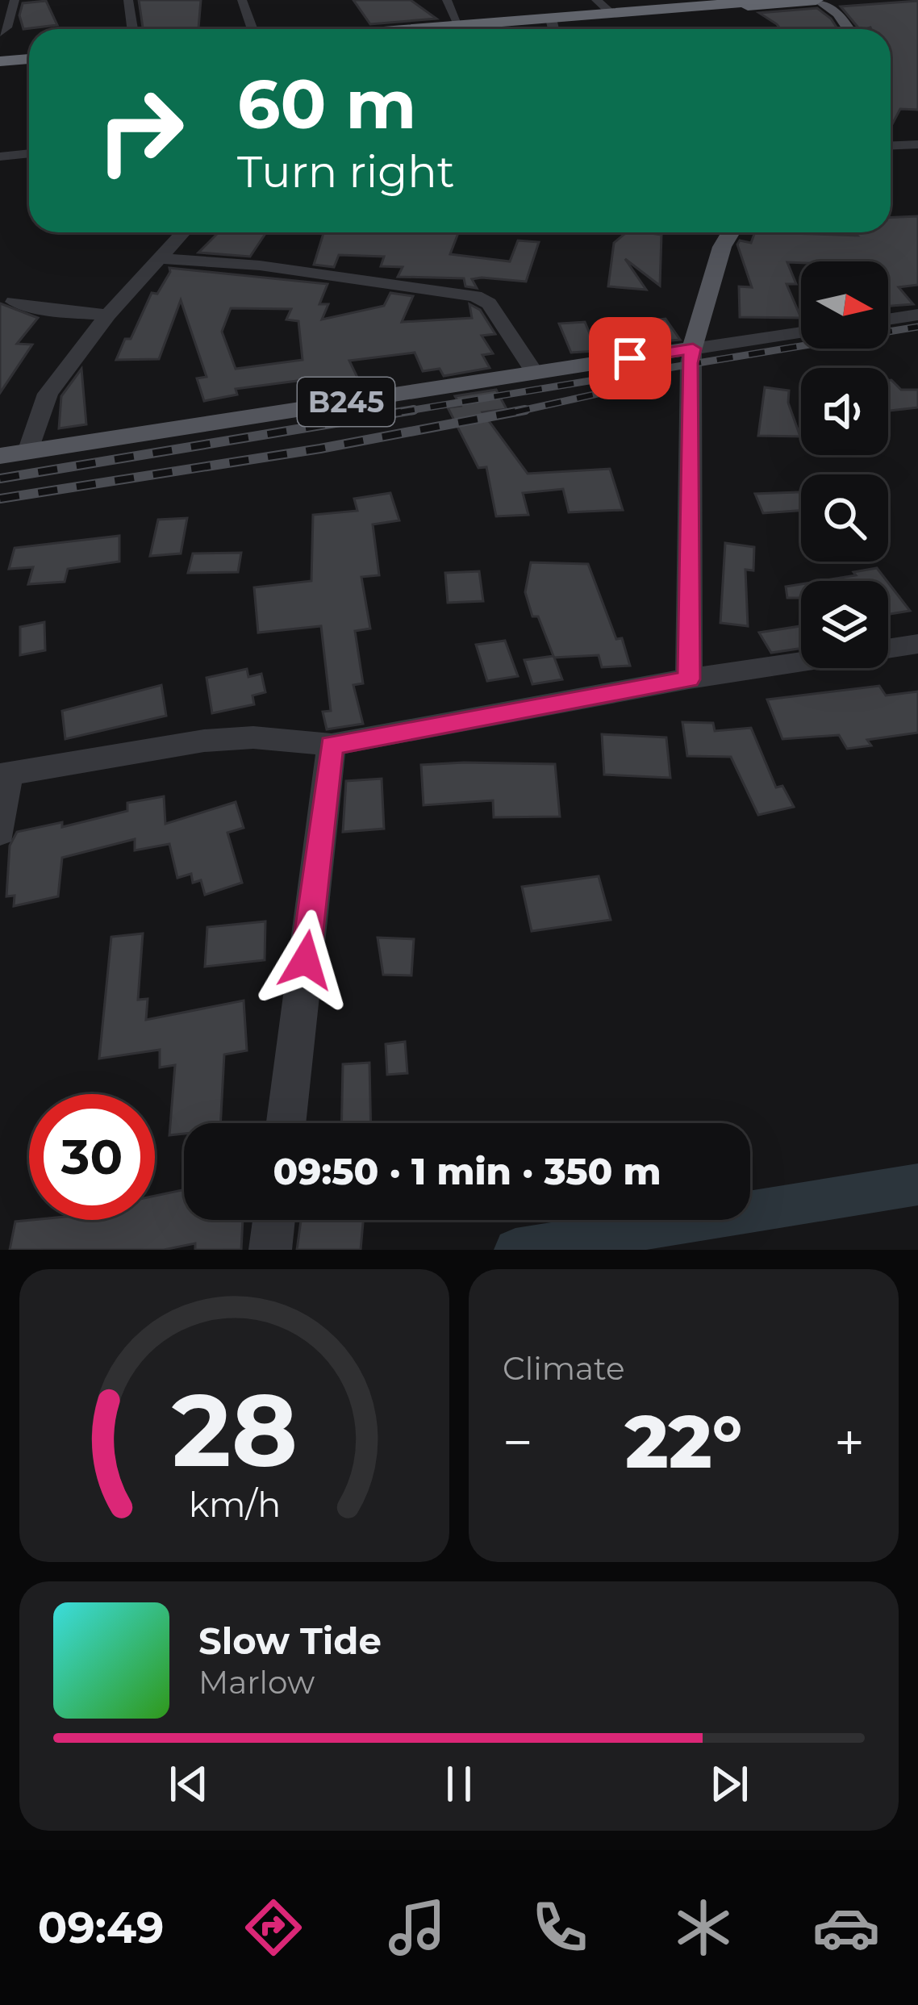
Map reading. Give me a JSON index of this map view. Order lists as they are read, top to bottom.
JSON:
{
  "streets": {
    "main road": ["B245"]
  },
  "north": "right",
  "page": {
    "turn": ["60 m", "Turn right"],
    "limit": "30",
    "trip": "09:50 · 1 min · 350 m",
    "tile": "Climate",
    "heat": ["−", "22°", "+"],
    "song": ["Slow Tide", "Marlow"],
    "tabs": "09:49",
    "gauge": ["28", "km/h"]
  }
}
